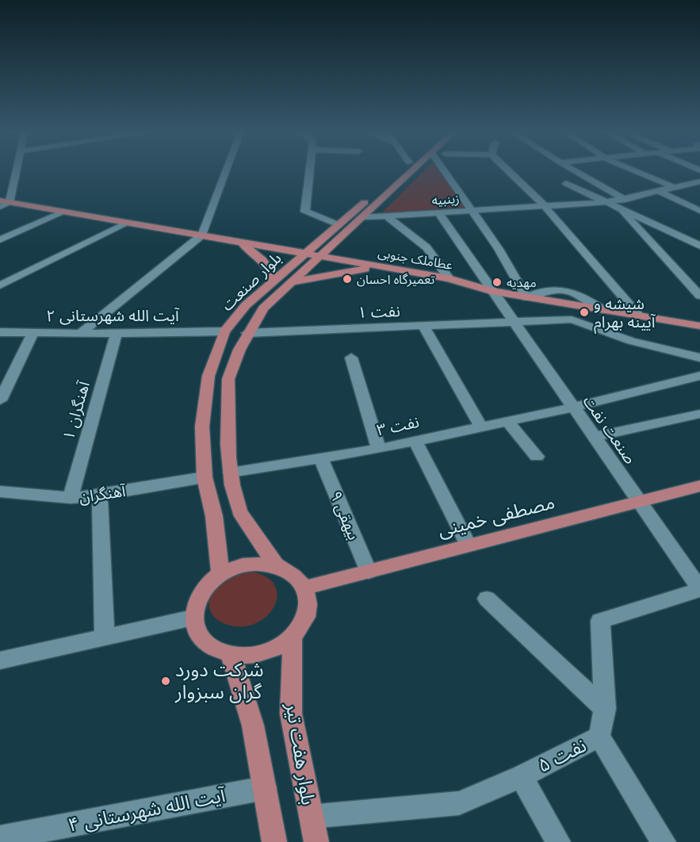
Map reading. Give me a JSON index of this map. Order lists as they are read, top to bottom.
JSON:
{
  "streets": {
    "main road": [
      "عطاملک جنوبی",
      "بلوار صنعت",
      "مصطفی خمینی",
      "بلوار هفت تیر"
    ],
    "street": [
      "زینبیه",
      "نفت ۱",
      "آیت الله شهرستانی ۲",
      "آهنگران ۱",
      "نفت ۳",
      "صنعت نفت",
      "آهنگران",
      "بیهقی ۹",
      "نفت ۵",
      "آیت الله شهرستانی ۴"
    ]
  },
  "crossings": [
    ["زینبیه", "بلوار صنعت"],
    ["زینبیه", "صنعت نفت"],
    ["عطاملک جنوبی", "بلوار صنعت"],
    ["عطاملک جنوبی", "صنعت نفت"],
    ["بلوار صنعت", "نفت ۱"],
    ["بلوار صنعت", "آیت الله شهرستانی ۲"],
    ["بلوار صنعت", "نفت ۳"],
    ["بلوار صنعت", "آهنگران"],
    ["بلوار صنعت", "مصطفی خمینی"],
    ["بلوار صنعت", "بلوار هفت تیر"],
    ["نفت ۱", "صنعت نفت"],
    ["آیت الله شهرستانی ۲", "آهنگران ۱"],
    ["آهنگران ۱", "آهنگران"],
    ["نفت ۳", "صنعت نفت"],
    ["نفت ۳", "بیهقی ۹"],
    ["صنعت نفت", "مصطفی خمینی"],
    ["صنعت نفت", "نفت ۵"],
    ["بیهقی ۹", "مصطفی خمینی"],
    ["مصطفی خمینی", "بلوار هفت تیر"],
    ["بلوار هفت تیر", "نفت ۵"]
  ],
  "places": [
    "تعمیرگاه احسان",
    "مهدیه",
    "شیشه و آیینه بهرام",
    "شرکت دورد گران سبزوار"
  ]
}
